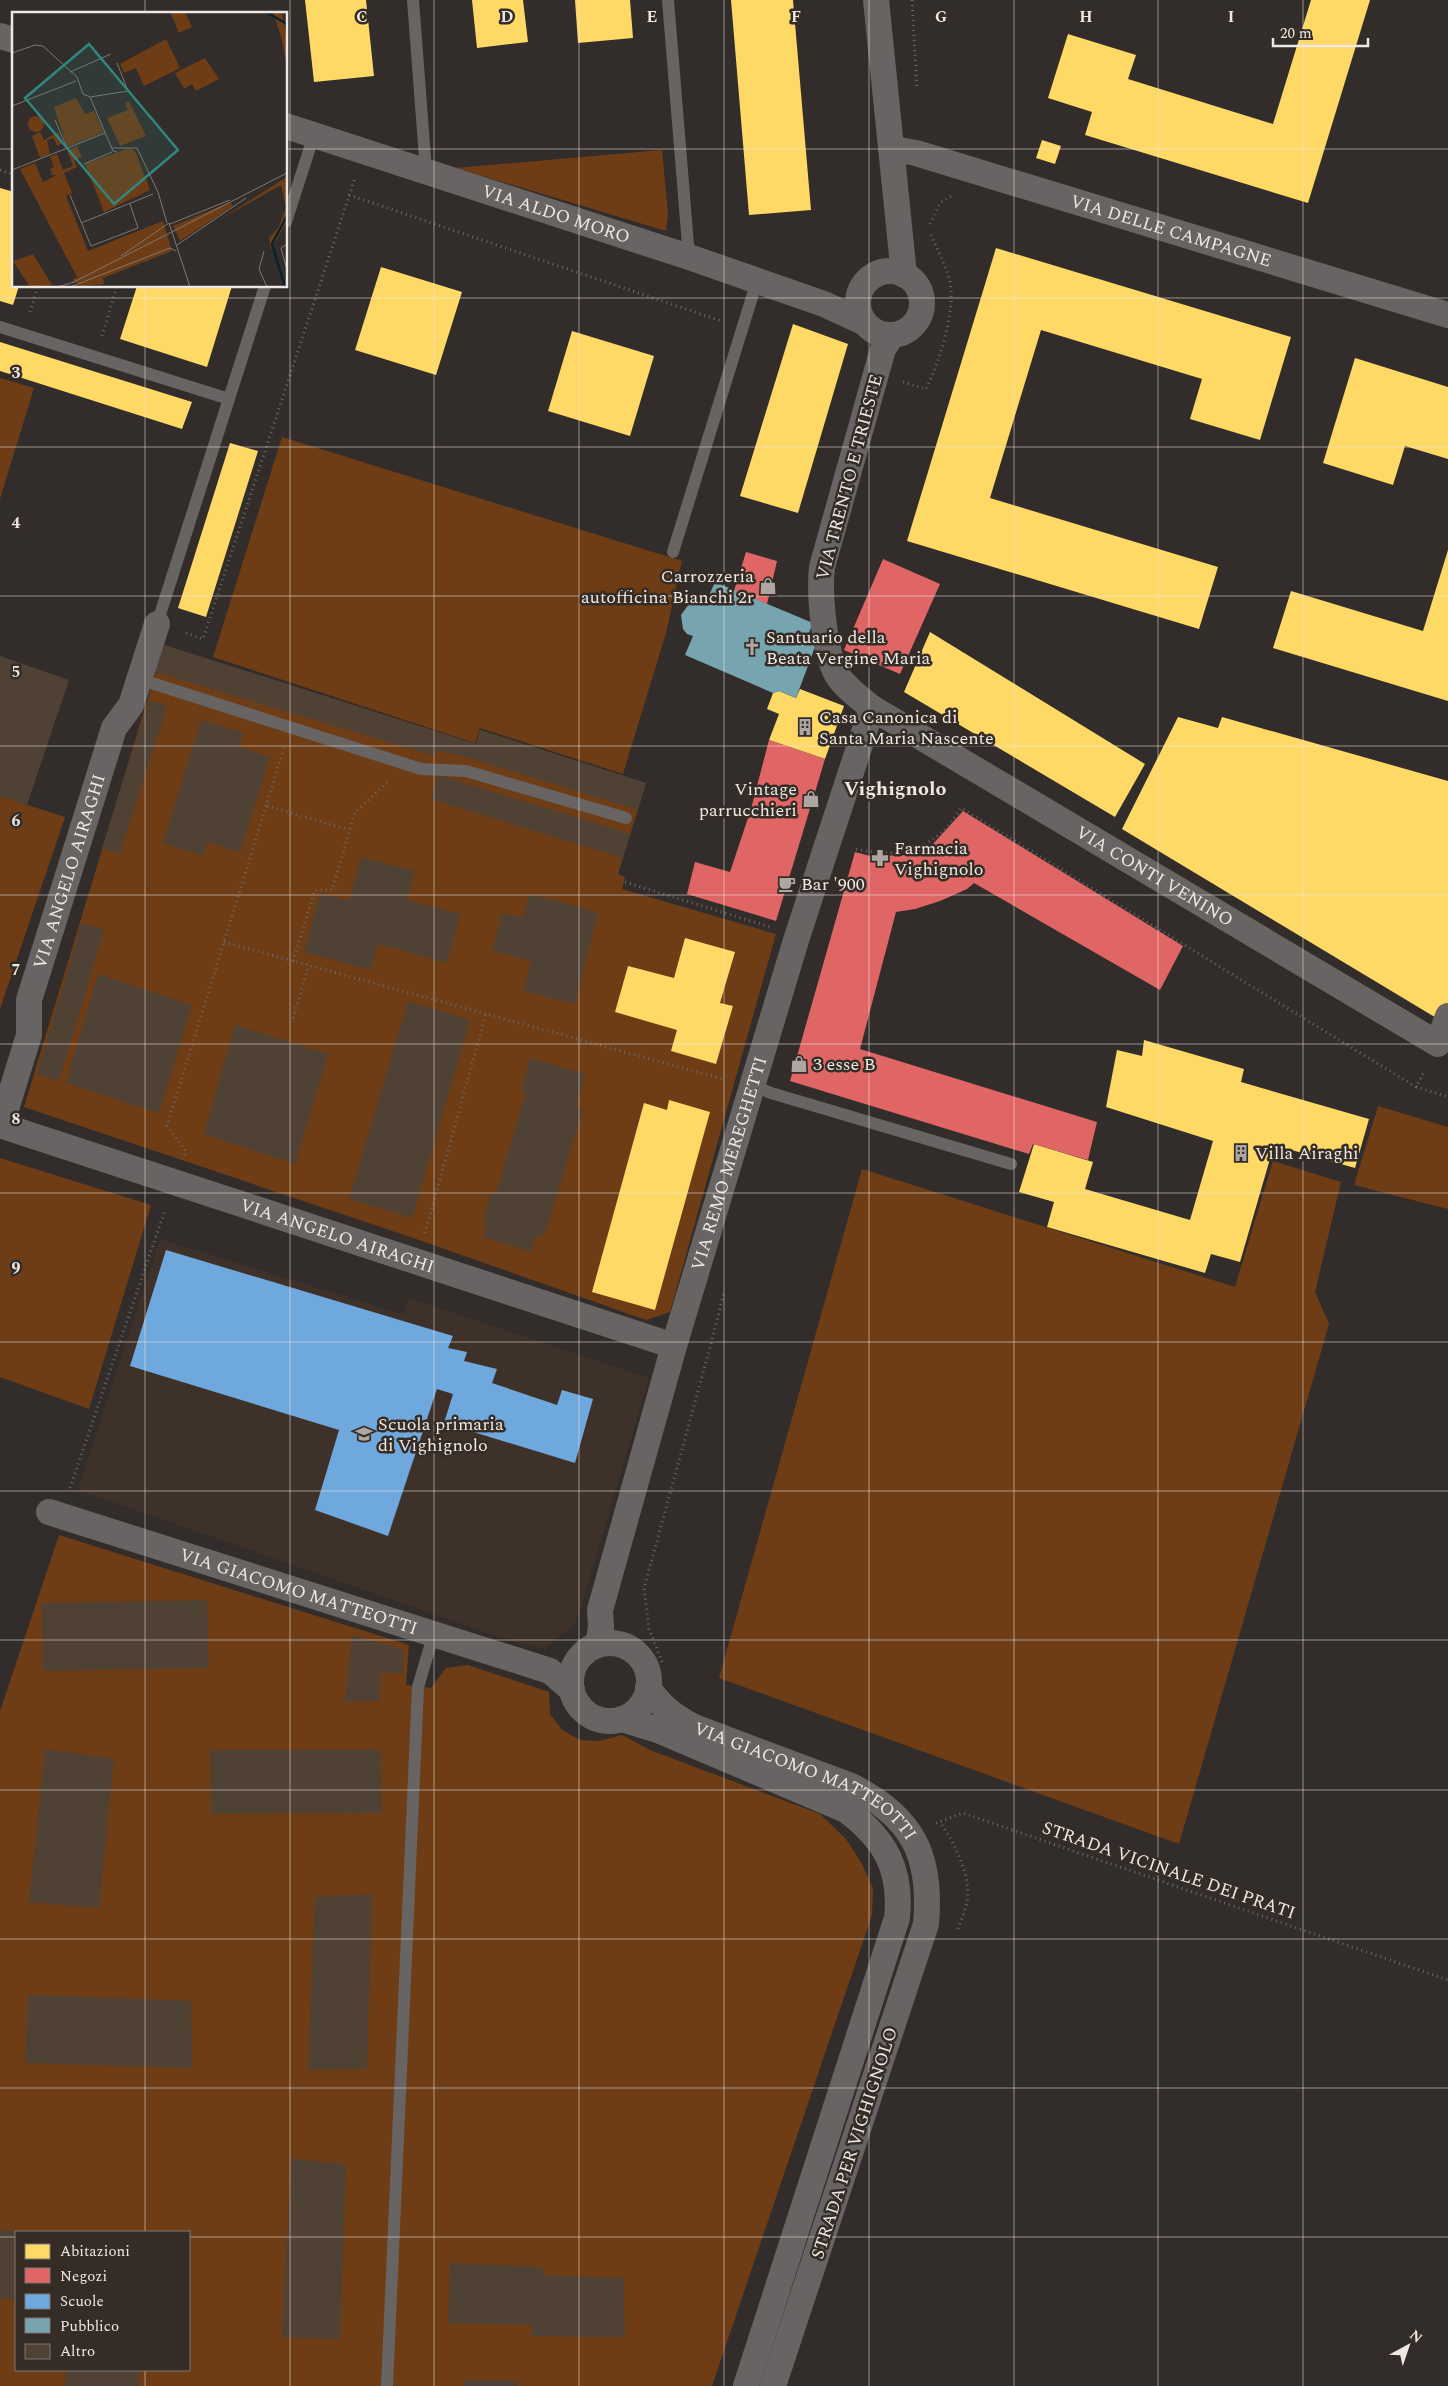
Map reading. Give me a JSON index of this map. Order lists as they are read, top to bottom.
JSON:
{
  "streets": {
    "street": [
      "VIA ALDO MORO",
      "VIA DELLE CAMPAGNE",
      "VIA TRENTO E TRIESTE",
      "VIA ANGELO AIRAGHI",
      "VIA CONTI VENINO",
      "VIA REMO MEREGHETTI",
      "VIA GIACOMO MATTEOTTI",
      "STRADA PER VIGHIGNOLO"
    ],
    "path": ["STRADA VICINALE DEI PRATI"]
  },
  "crossings": [
    ["VIA ALDO MORO", "VIA TRENTO E TRIESTE"],
    ["VIA TRENTO E TRIESTE", "VIA CONTI VENINO"],
    ["VIA TRENTO E TRIESTE", "VIA REMO MEREGHETTI"],
    ["VIA ANGELO AIRAGHI", "VIA REMO MEREGHETTI"],
    ["VIA CONTI VENINO", "VIA REMO MEREGHETTI"],
    ["VIA REMO MEREGHETTI", "VIA GIACOMO MATTEOTTI"],
    ["VIA GIACOMO MATTEOTTI", "STRADA VICINALE DEI PRATI"],
    ["VIA GIACOMO MATTEOTTI", "STRADA PER VIGHIGNOLO"]
  ],
  "districts": ["Vighignolo"],
  "places": {
    "shop": ["Carrozzeria autofficina Bianchi 2r", "Vintage parrucchieri", "3 esse B"],
    "church": ["Santuario della Beata Vergine Maria"],
    "building": ["Casa Canonica di Santa Maria Nascente", "Villa Airaghi"],
    "pharmacy": ["Farmacia Vighignolo"],
    "cafe": ["Bar '900"],
    "school or university": ["Scuola primaria di Vighignolo"]
  },
  "legend": [
    "Abitazioni",
    "Negozi",
    "Scuole",
    "Pubblico",
    "Altro"
  ],
  "scale_bar": "20 m",
  "north": "top right",
  "grid": {
    "columns": [
      "C",
      "D",
      "E",
      "F",
      "G",
      "H",
      "I"
    ],
    "rows": [
      "3",
      "4",
      "5",
      "6",
      "7",
      "8",
      "9"
    ]
  }
}
